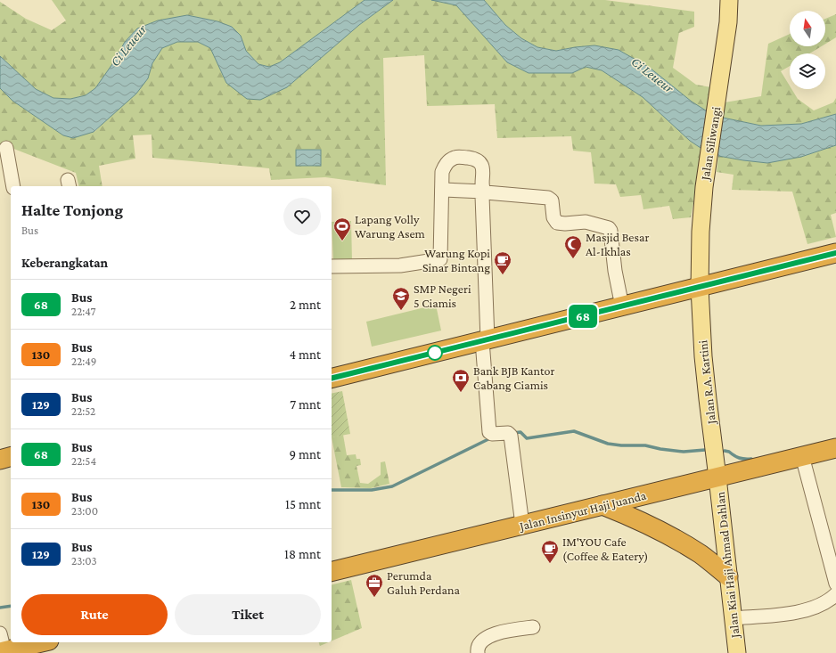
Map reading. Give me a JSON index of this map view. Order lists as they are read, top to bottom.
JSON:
{
  "streets": {
    "highway": ["Jalan Insinyur Haji Juanda"],
    "main road": ["Jalan Siliwangi", "Jalan R.A. Kartini", "Jalan Kiai Haji Ahmad Dahlan"]
  },
  "crossings": [
    ["Jalan Siliwangi", "Jalan R.A. Kartini"],
    ["Jalan R.A. Kartini", "Jalan Insinyur Haji Juanda"],
    ["Jalan R.A. Kartini", "Jalan Kiai Haji Ahmad Dahlan"],
    ["Jalan Insinyur Haji Juanda", "Jalan Kiai Haji Ahmad Dahlan"]
  ],
  "water": ["Ci Leueur"],
  "places": {
    "sports": ["Lapang Volly Warung Asem"],
    "mosque": ["Masjid Besar Al-Ikhlas"],
    "cafe": ["Warung Kopi Sinar Bintang", "IM'YOU Cafe (Coffee & Eatery)"],
    "school or university": ["SMP Negeri 5 Ciamis"],
    "bank": ["Bank BJB Kantor Cabang Ciamis"],
    "office": ["Perumda Galuh Perdana"]
  },
  "lines": ["bus line 68"],
  "north": "top",
  "page": {
    "on_map": "68",
    "heading": [
      ["Halte Tonjong", "Bus"],
      "Keberangkatan"
    ],
    "list": [
      {
        "mark": "68",
        "name": "Bus",
        "note": "22:47",
        "value": "2 mnt"
      },
      {
        "mark": "130",
        "name": "Bus",
        "note": "22:49",
        "value": "4 mnt"
      },
      {
        "mark": "129",
        "name": "Bus",
        "note": "22:52",
        "value": "7 mnt"
      },
      {
        "mark": "68",
        "name": "Bus",
        "note": "22:54",
        "value": "9 mnt"
      },
      {
        "mark": "130",
        "name": "Bus",
        "note": "23:00",
        "value": "15 mnt"
      },
      {
        "mark": "129",
        "name": "Bus",
        "note": "23:03",
        "value": "18 mnt"
      }
    ],
    "buttons": ["Rute", "Tiket"]
  }
}
